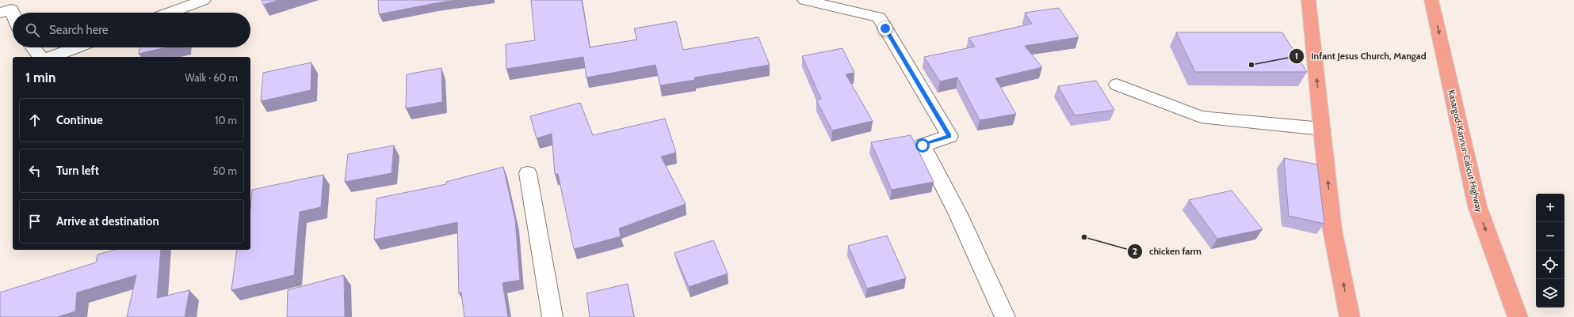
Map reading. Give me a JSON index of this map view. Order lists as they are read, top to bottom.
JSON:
{
  "streets": {
    "highway": ["Kasargod-Kannur-Calicut Highway"]
  },
  "places": ["Infant Jesus Church, Mangad", "chicken farm"],
  "page": {
    "search": "Search here",
    "heading": ["1 min", "Walk · 60 m"],
    "list": [
      ["Continue", "10 m"],
      ["Turn left", "50 m"],
      "Arrive at destination"
    ],
    "map_buttons": ["+", "−"]
  }
}
